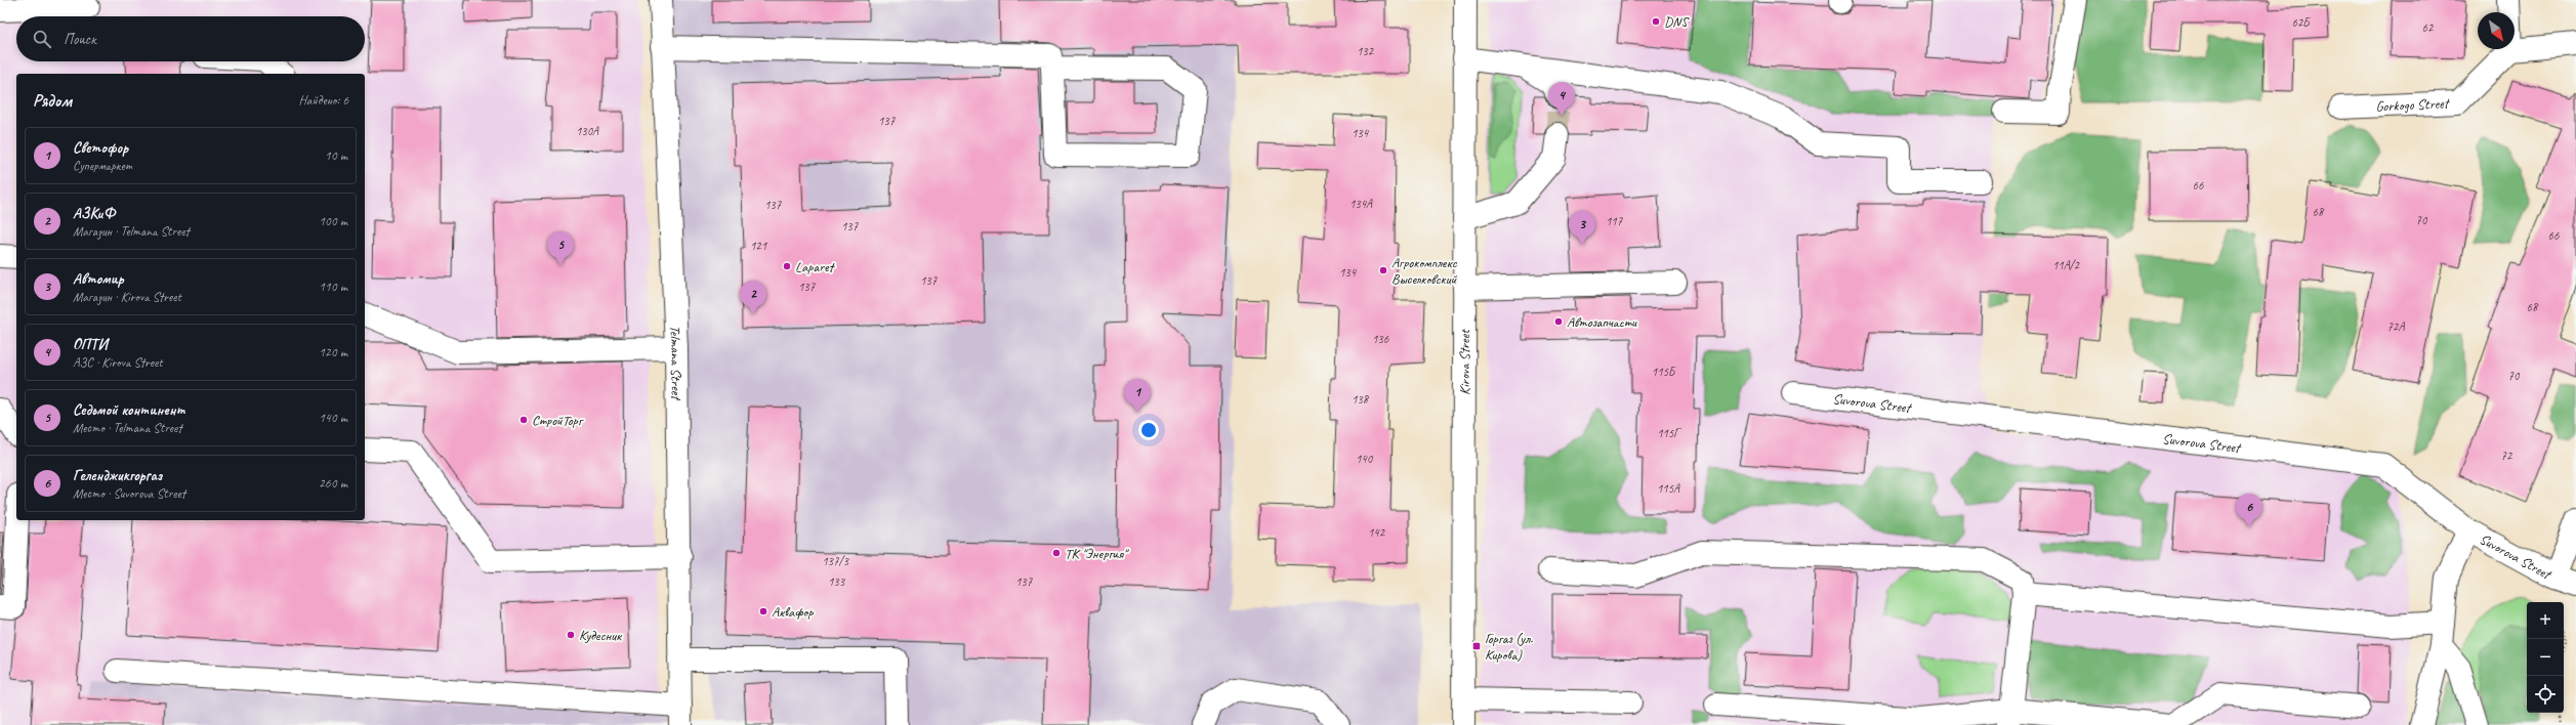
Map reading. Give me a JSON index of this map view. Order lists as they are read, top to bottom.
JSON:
{
  "streets": {
    "street": [
      "Gorkogo Street",
      "Telmana Street",
      "Kirova Street",
      "Suvorova Street"
    ]
  },
  "places": {
    "other": [
      "DNS",
      "Laparet",
      "Агрокомплекс Выселковский",
      "Автозапчасти",
      "СтройТорг",
      "ТК \"Энергия\"",
      "Аквафор",
      "Кудесник"
    ],
    "transit": ["Горгаз (ул. Кирова)"]
  },
  "house_numbers": [
    "62Б",
    "62",
    "132",
    "137",
    "130А",
    "134",
    "66",
    "134А",
    "137",
    "68",
    "70",
    "117",
    "137",
    "66",
    "121",
    "11А/2",
    "134",
    "137",
    "137",
    "68",
    "72А",
    "136",
    "115Б",
    "70",
    "138",
    "115Г",
    "72",
    "140",
    "115А",
    "142",
    "137/3",
    "133",
    "137"
  ],
  "north": "bottom right",
  "page": {
    "search": "Поиск",
    "heading": ["Рядом", "Найдено: 6"],
    "pins": [
      "4",
      "3",
      "5",
      "2",
      "1",
      "6"
    ],
    "list": [
      {
        "mark": "1",
        "name": "Светофор",
        "note": "Супермаркет",
        "value": "10 m"
      },
      {
        "mark": "2",
        "name": "АЗКиФ",
        "note": "Магазин · Telmana Street",
        "value": "100 m"
      },
      {
        "mark": "3",
        "name": "Автомир",
        "note": "Магазин · Kirova Street",
        "value": "110 m"
      },
      {
        "mark": "4",
        "name": "ОПТИ",
        "note": "АЗС · Kirova Street",
        "value": "120 m"
      },
      {
        "mark": "5",
        "name": "Седьмой континент",
        "note": "Место · Telmana Street",
        "value": "140 m"
      },
      {
        "mark": "6",
        "name": "Геленджикгоргаз",
        "note": "Место · Suvorova Street",
        "value": "260 m"
      }
    ],
    "map_buttons": ["+", "−"]
  }
}
